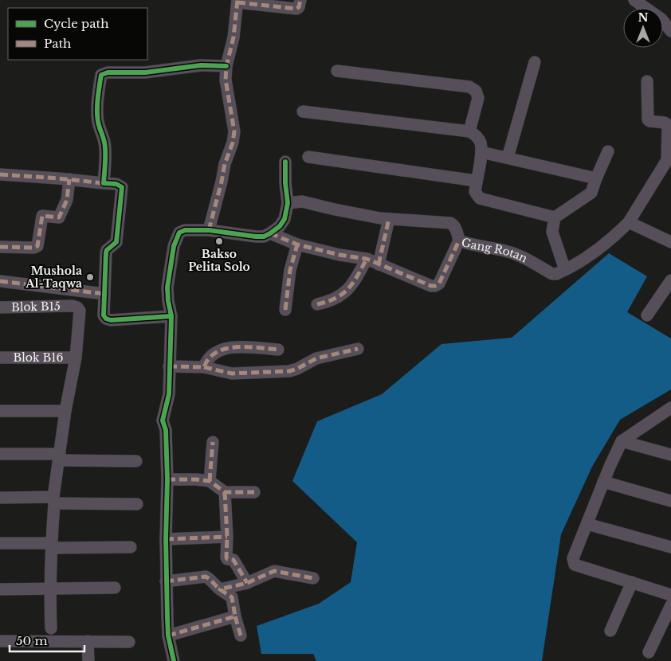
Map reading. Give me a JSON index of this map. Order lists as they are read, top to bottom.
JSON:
{
  "streets": {
    "street": ["Gang Rotan", "Blok B15", "Blok B16"]
  },
  "crossings": [
    ["Blok B15", "Blok B16"]
  ],
  "places": ["Bakso Pelita Solo", "Mushola Al-Taqwa"],
  "legend": ["Cycle path", "Path"],
  "scale_bar": "50 m",
  "north": "top"
}
